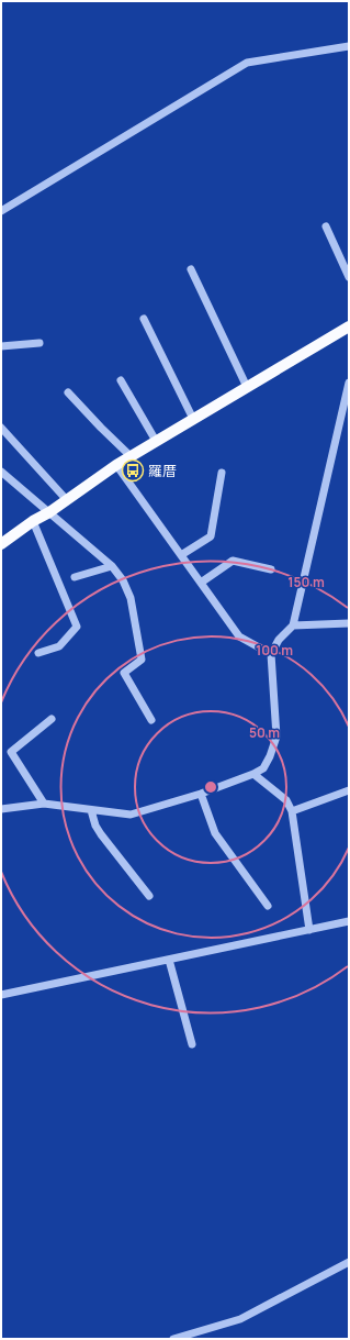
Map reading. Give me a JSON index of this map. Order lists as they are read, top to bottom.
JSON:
{
  "places": {
    "bus stop": ["羅厝"]
  },
  "rings": ["150 m", "100 m", "50 m"]
}
